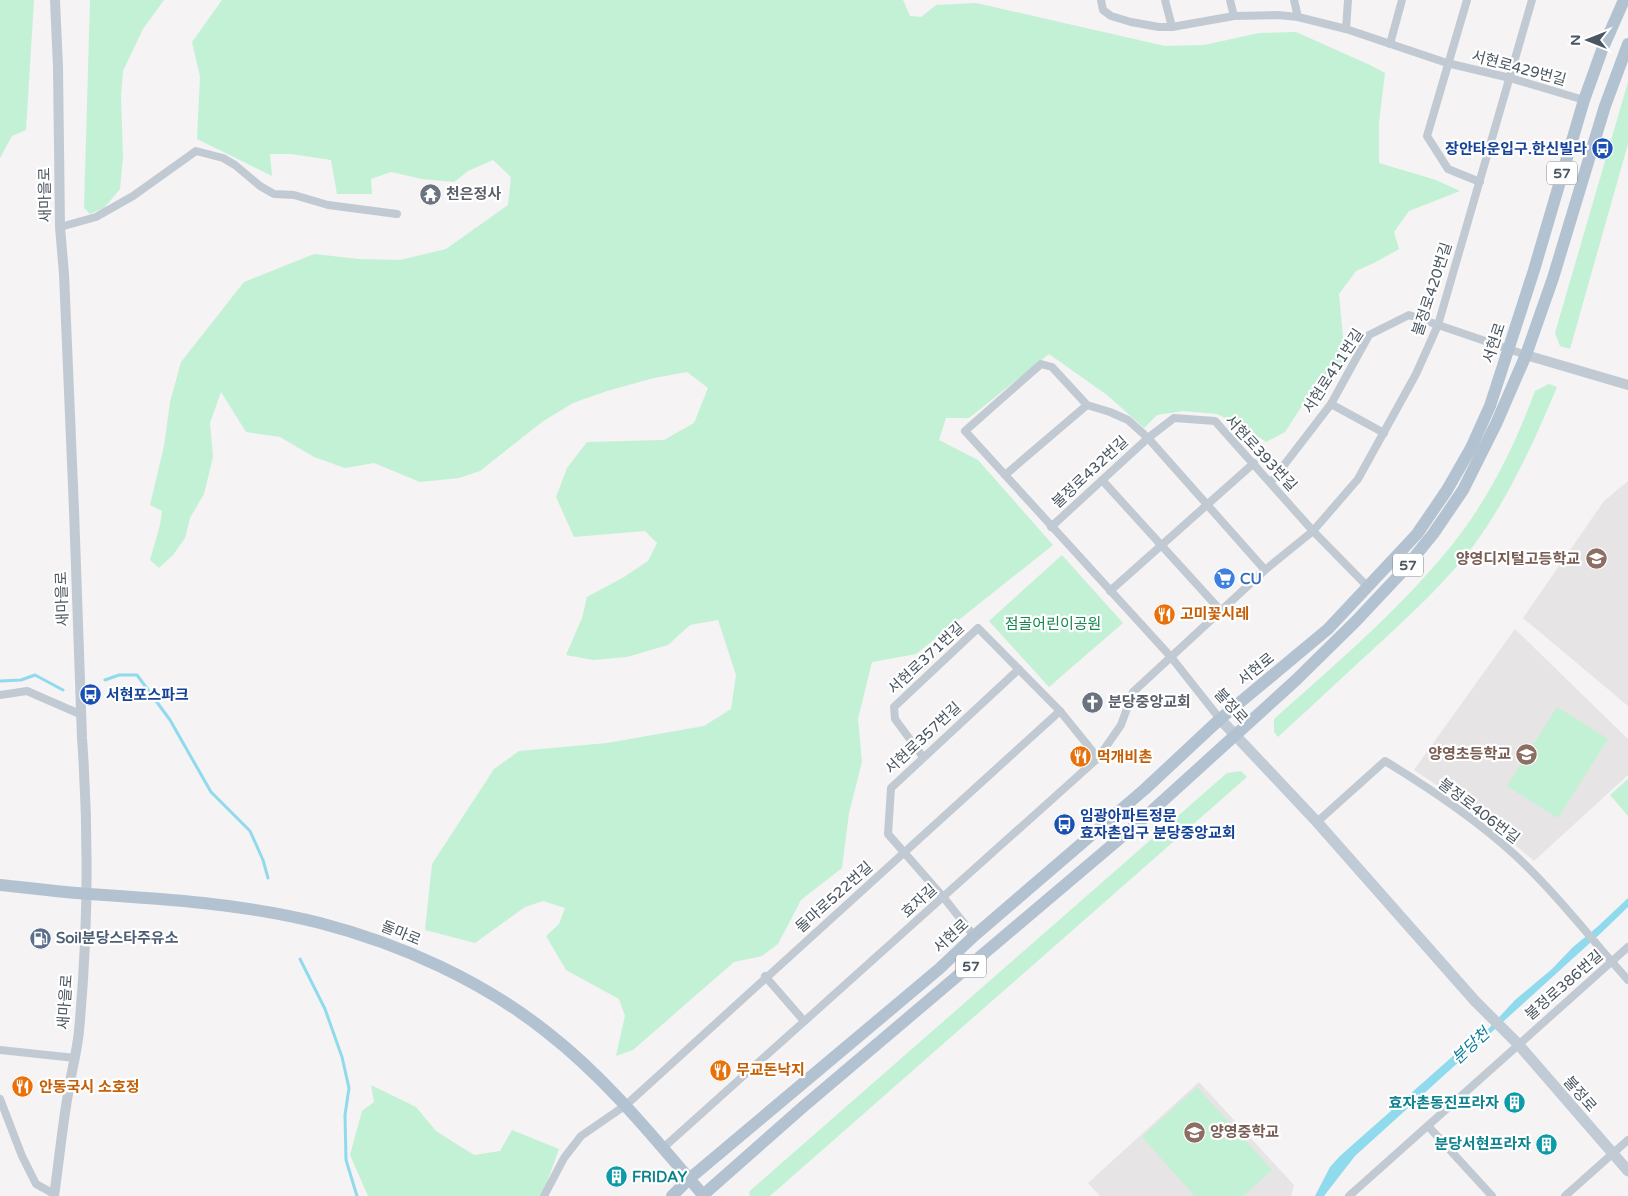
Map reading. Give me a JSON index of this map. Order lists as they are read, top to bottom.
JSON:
{
  "streets": {
    "main road": [
      "57",
      "서현로",
      "불정로",
      "돌마로"
    ],
    "street": [
      "서현로429번길",
      "새마을로",
      "불정로420번길",
      "서현로411번길",
      "서현로393번길",
      "불정로432번길",
      "서현로371번길",
      "서현로357번길",
      "불정로406번길",
      "돌마로522번길",
      "효자길",
      "불정로386번길"
    ]
  },
  "crossings": [
    ["서현로429번길", "불정로420번길"],
    ["서현로429번길", "서현로"],
    ["57", "서현로411번길"],
    ["57", "불정로"],
    ["57", "돌마로"],
    ["새마을로", "돌마로"],
    ["불정로420번길", "서현로411번길"],
    ["불정로420번길", "서현로393번길"],
    ["불정로420번길", "불정로"],
    ["불정로420번길", "효자길"],
    ["서현로", "서현로411번길"],
    ["서현로", "서현로393번길"],
    ["서현로", "불정로"],
    ["서현로", "서현로357번길"],
    ["서현로", "돌마로"],
    ["서현로411번길", "서현로393번길"],
    ["서현로393번길", "불정로432번길"],
    ["불정로432번길", "불정로"],
    ["서현로371번길", "서현로357번길"],
    ["서현로371번길", "돌마로522번길"],
    ["서현로371번길", "효자길"],
    ["불정로", "불정로406번길"],
    ["불정로", "효자길"],
    ["불정로", "불정로386번길"],
    ["서현로357번길", "돌마로522번길"],
    ["서현로357번길", "효자길"],
    ["불정로406번길", "불정로386번길"],
    ["돌마로522번길", "돌마로"],
    ["효자길", "돌마로"]
  ],
  "water": ["분당천"],
  "parks": ["점골어린이공원"],
  "places": {
    "bus stop": ["장안타운입구.한신빌라", "서현포스파크", "임광아파트정문 효자촌입구 분당중앙교회"],
    "temple": ["천은정사"],
    "school or university": ["양영디지털고등학교", "양영초등학교", "양영중학교"],
    "supermarket": ["CU"],
    "restaurant": [
      "고미꽃시레",
      "먹개비촌",
      "무교돈낙지",
      "안동국시 소호정"
    ],
    "church": ["분당중앙교회"],
    "fuel station": ["Soil분당스타주유소"],
    "building": ["효자촌동진프라자", "분당서현프라자", "FRIDAY"]
  },
  "north": "left"
}
